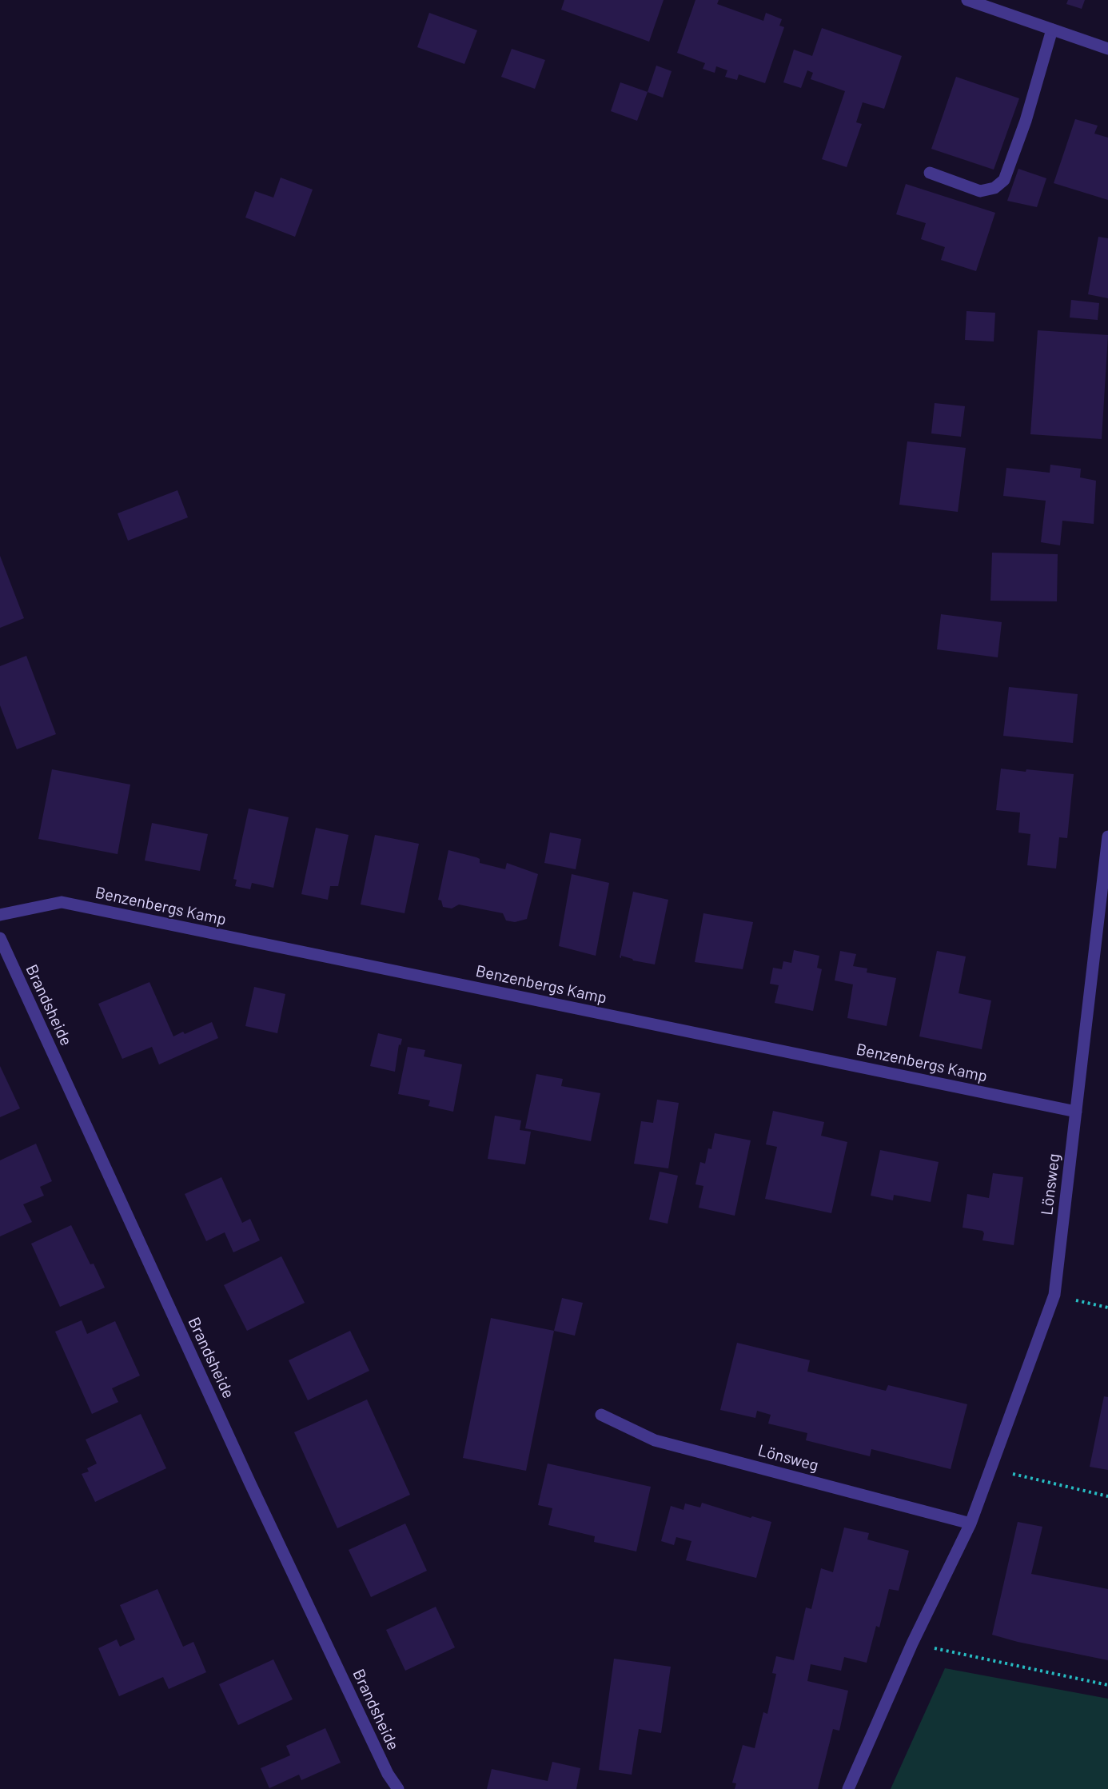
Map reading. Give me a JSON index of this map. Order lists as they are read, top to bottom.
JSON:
{
  "streets": {
    "street": ["Benzenbergs Kamp", "Brandsheide", "Lönsweg"]
  },
  "crossings": [
    ["Benzenbergs Kamp", "Lönsweg"]
  ]
}
